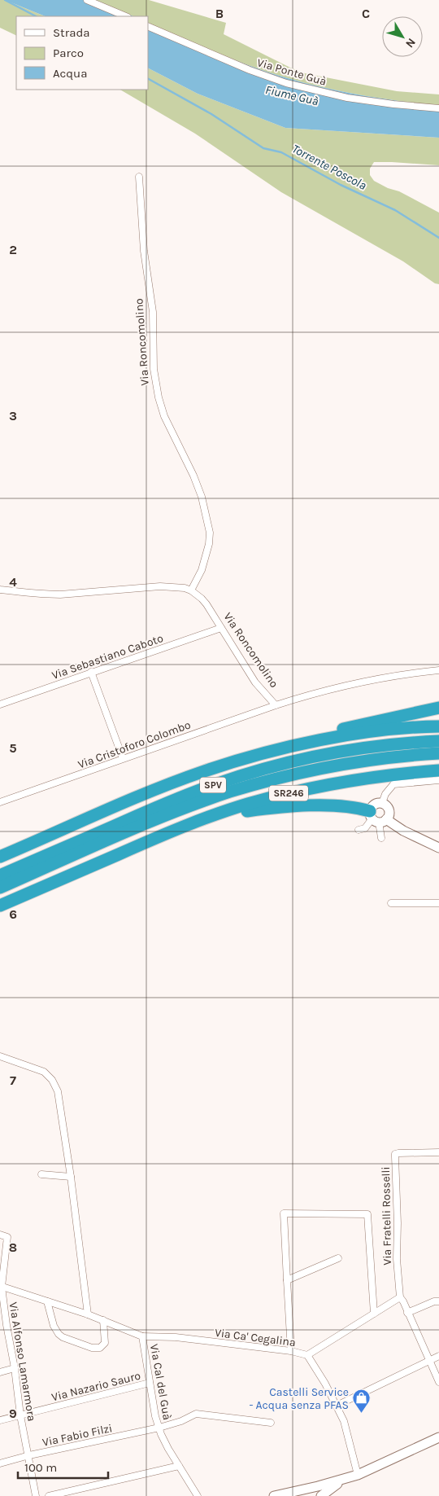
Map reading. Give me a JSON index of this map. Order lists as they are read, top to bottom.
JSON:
{
  "streets": {
    "highway": ["SPV", "SR246"],
    "street": [
      "Via Ponte Guà",
      "Via Roncomolino",
      "Via Sebastiano Caboto",
      "Via Cristoforo Colombo",
      "Via Fratelli Rosselli",
      "Via Ca' Cegalina",
      "Via Alfonso Lamarmora",
      "Via Cal del Guà",
      "Via Nazario Sauro",
      "Via Fabio Filzi"
    ]
  },
  "crossings": [
    ["Via Roncomolino", "Via Sebastiano Caboto"],
    ["Via Roncomolino", "Via Cristoforo Colombo"],
    ["Via Ca' Cegalina", "Via Cal del Guà"],
    ["Via Alfonso Lamarmora", "Via Cal del Guà"],
    ["Via Alfonso Lamarmora", "Via Nazario Sauro"],
    ["Via Alfonso Lamarmora", "Via Fabio Filzi"],
    ["Via Cal del Guà", "Via Nazario Sauro"],
    ["Via Cal del Guà", "Via Fabio Filzi"]
  ],
  "water": ["Fiume Guà", "Torrente Poscola"],
  "places": {
    "shop": ["Castelli Service - Acqua senza PFAS"]
  },
  "legend": ["Strada", "Parco", "Acqua"],
  "scale_bar": "100 m",
  "north": "bottom right",
  "grid": {
    "columns": ["B", "C"],
    "rows": [
      "2",
      "3",
      "4",
      "5",
      "6",
      "7",
      "8",
      "9"
    ]
  }
}
